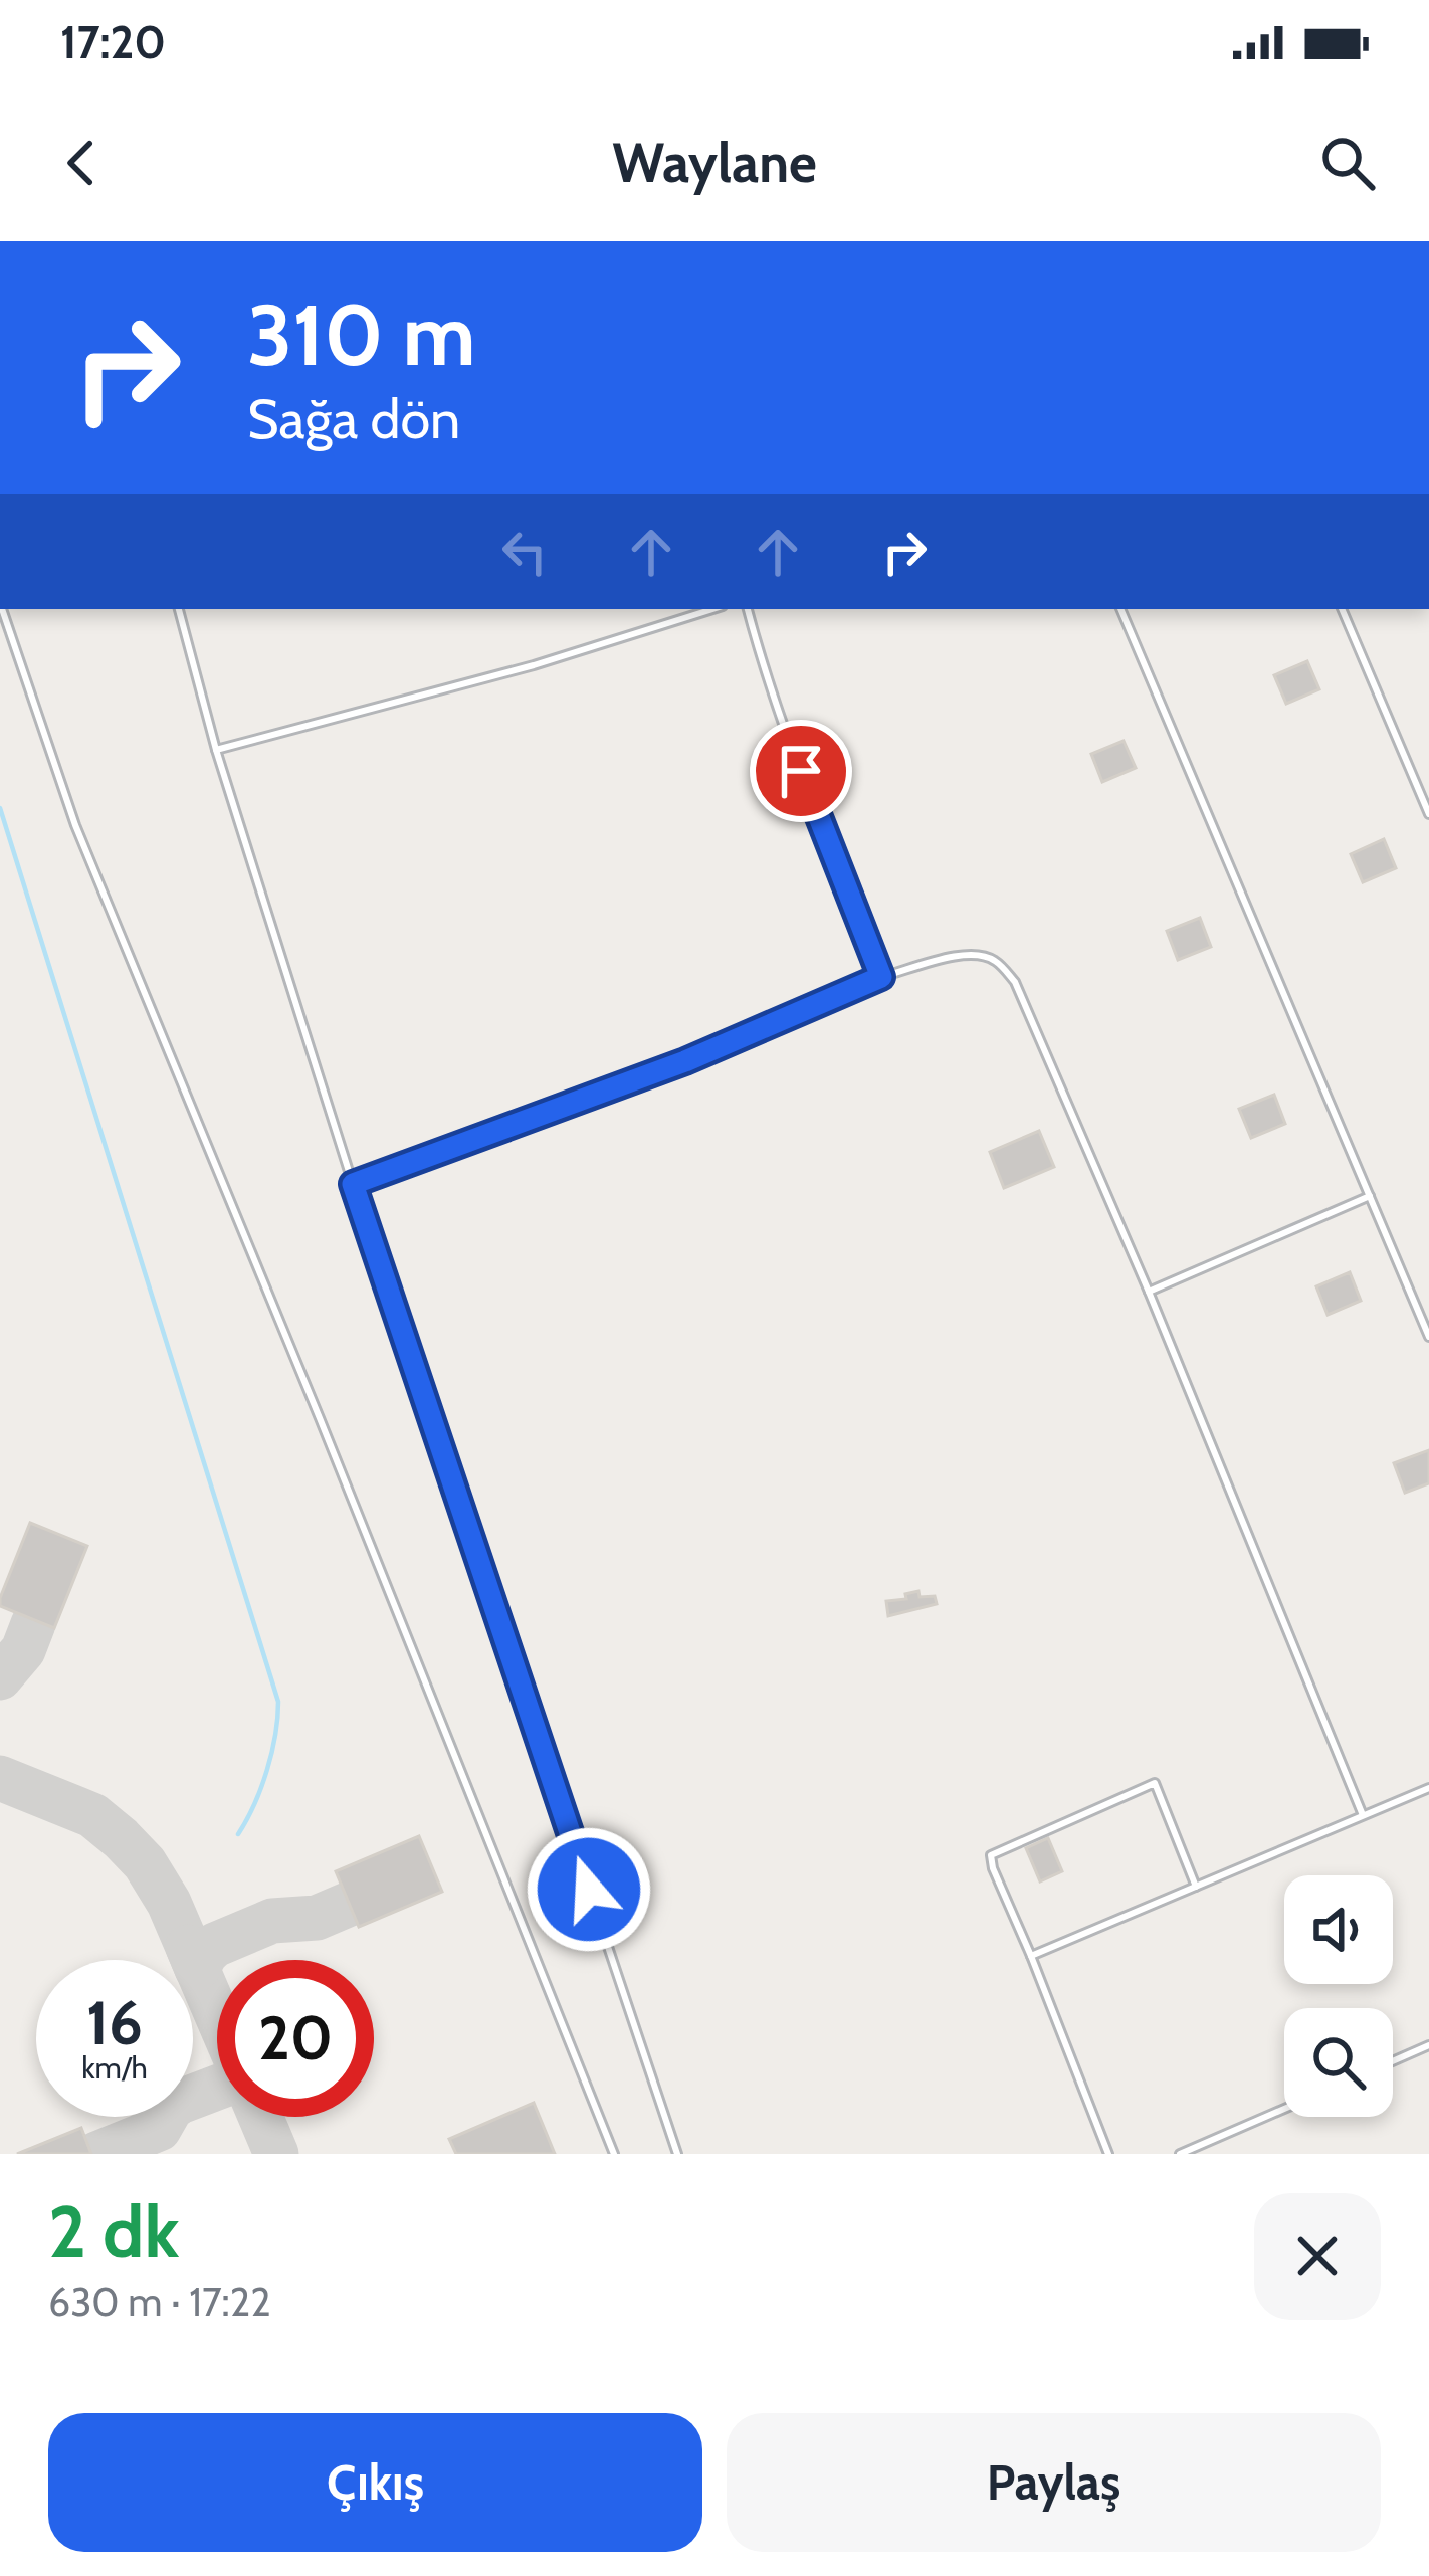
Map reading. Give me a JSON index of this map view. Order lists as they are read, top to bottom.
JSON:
{
  "page": {
    "status": "17:20",
    "header": "Waylane",
    "turn": ["310 m", "Sağa dön"],
    "speed": "16 km/h",
    "limit": "20",
    "heading": ["2 dk", "630 m · 17:22"],
    "buttons": ["Çıkış", "Paylaş"]
  }
}
